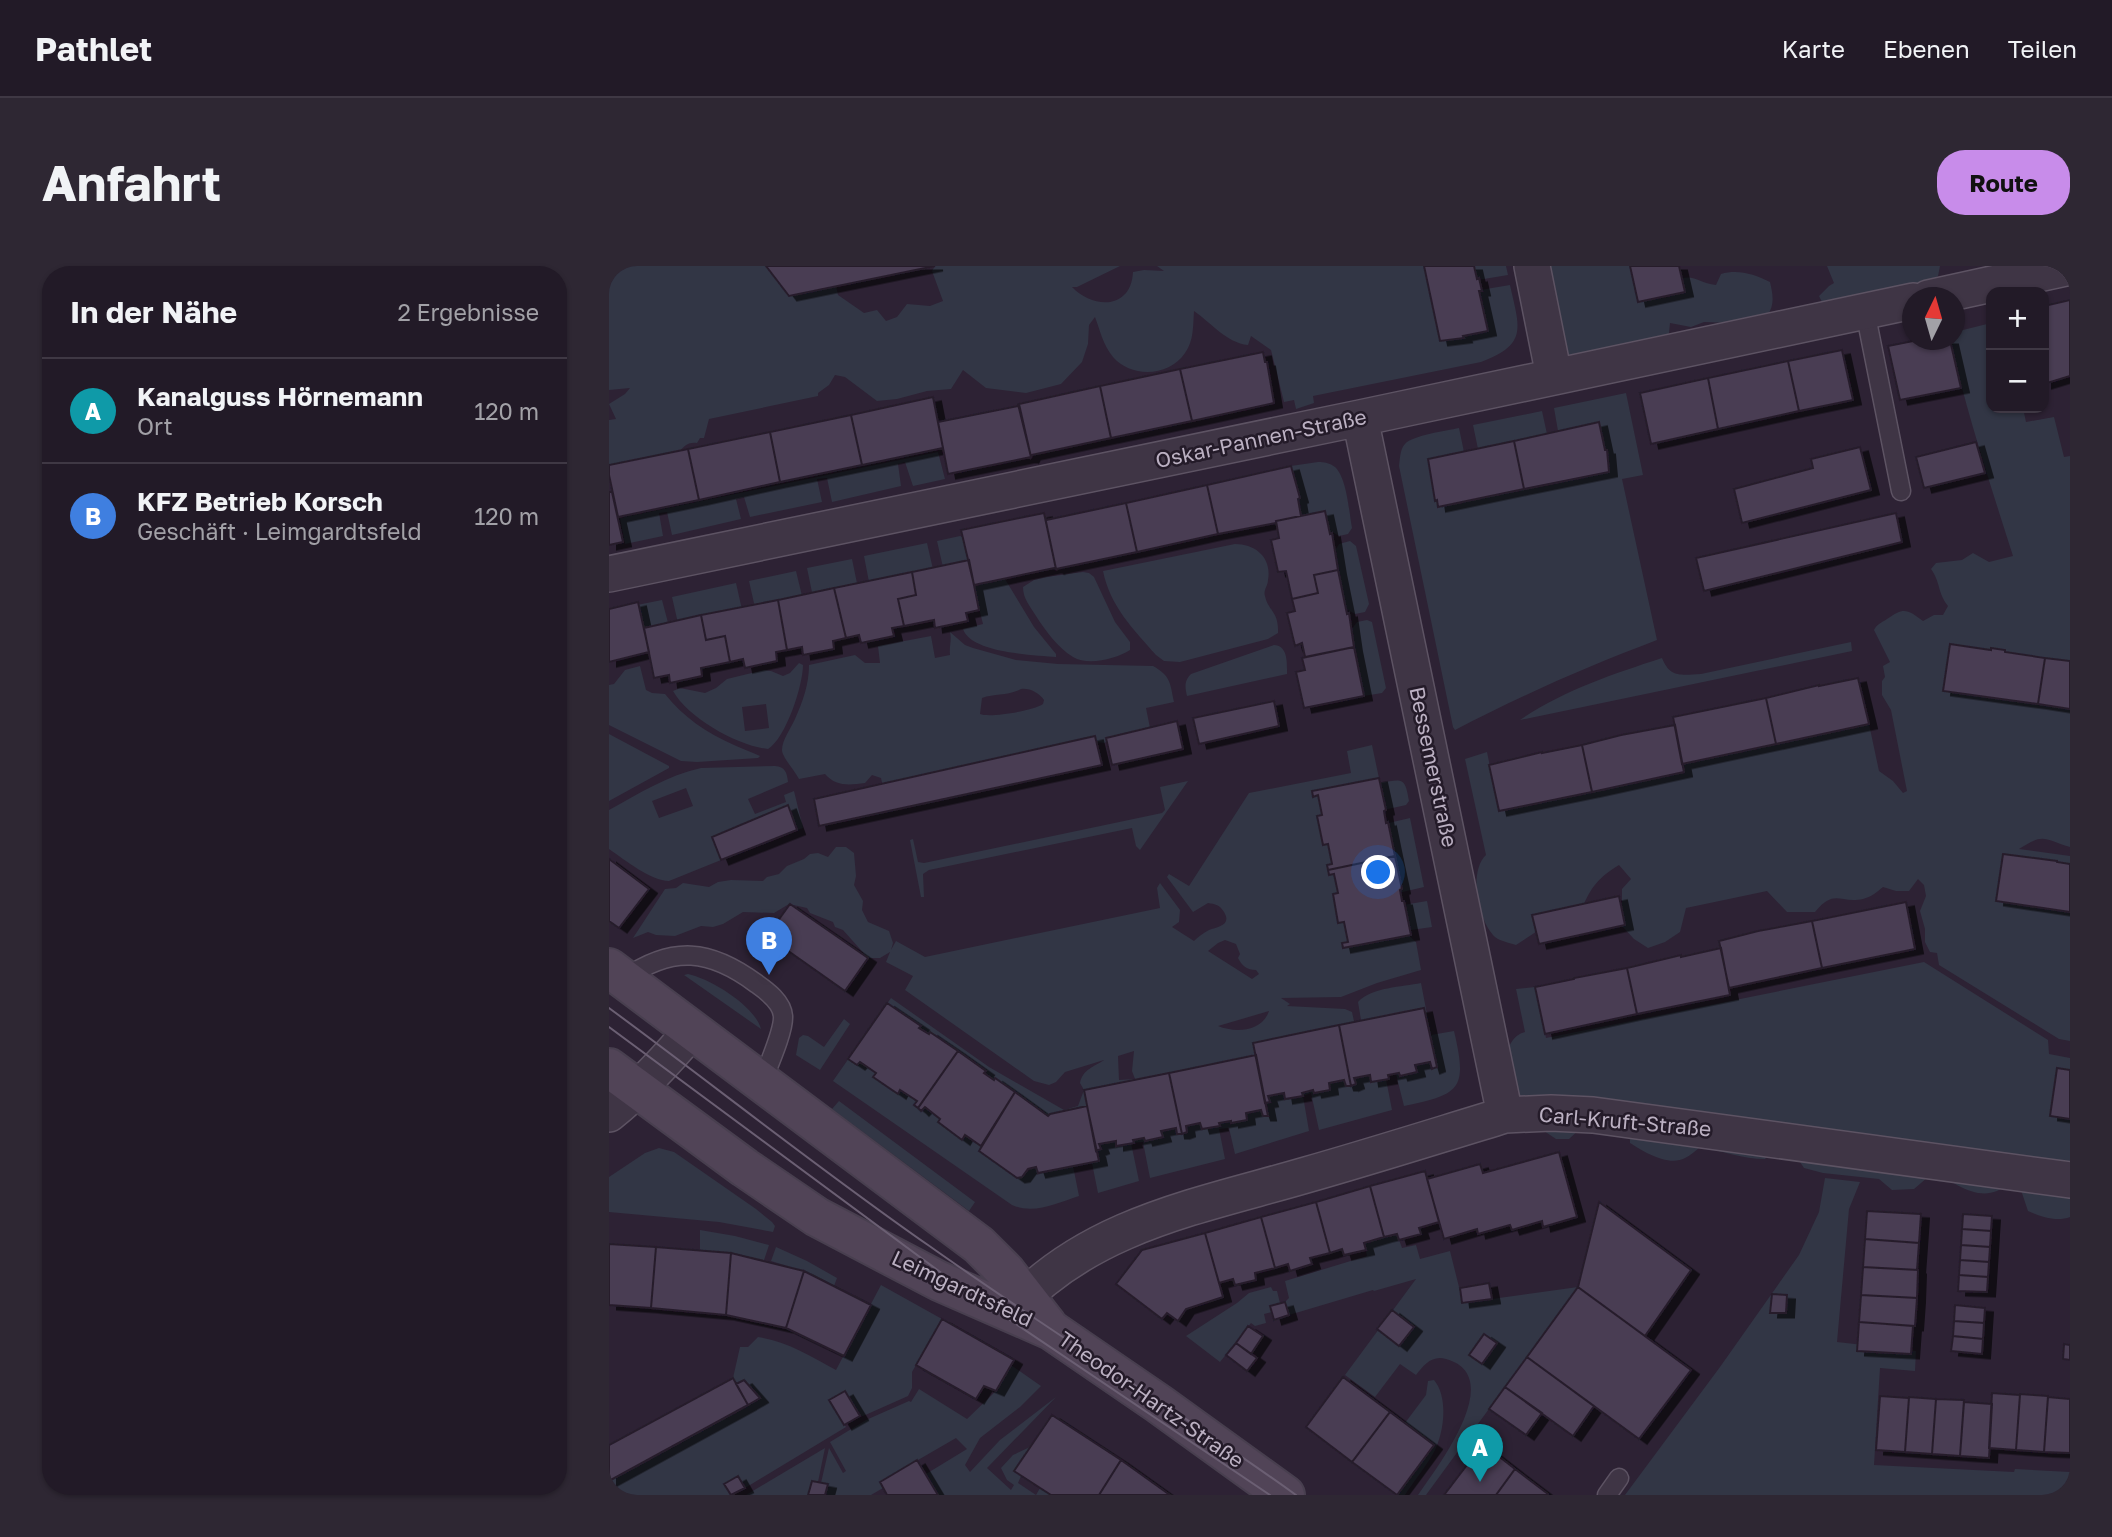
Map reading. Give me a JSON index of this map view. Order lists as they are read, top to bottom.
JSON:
{
  "streets": {
    "main road": ["Leimgardtsfeld", "Theodor-Hartz-Straße"],
    "street": ["Oskar-Pannen-Straße", "Bessemerstraße", "Carl-Kruft-Straße"]
  },
  "crossings": [
    ["Oskar-Pannen-Straße", "Bessemerstraße"],
    ["Bessemerstraße", "Carl-Kruft-Straße"],
    ["Carl-Kruft-Straße", "Leimgardtsfeld"],
    ["Leimgardtsfeld", "Theodor-Hartz-Straße"]
  ],
  "north": "top",
  "page": {
    "header": "Pathlet",
    "nav": ["Karte", "Ebenen", "Teilen"],
    "buttons": "Route",
    "title": "Anfahrt",
    "heading": ["In der Nähe", "2 Ergebnisse"],
    "map_buttons": ["+", "−"],
    "list": [
      {
        "mark": "A",
        "name": "Kanalguss Hörnemann",
        "note": "Ort",
        "value": "120 m"
      },
      {
        "mark": "B",
        "name": "KFZ Betrieb Korsch",
        "note": "Geschäft · Leimgardtsfeld",
        "value": "120 m"
      }
    ],
    "pins": ["B", "A"]
  }
}
